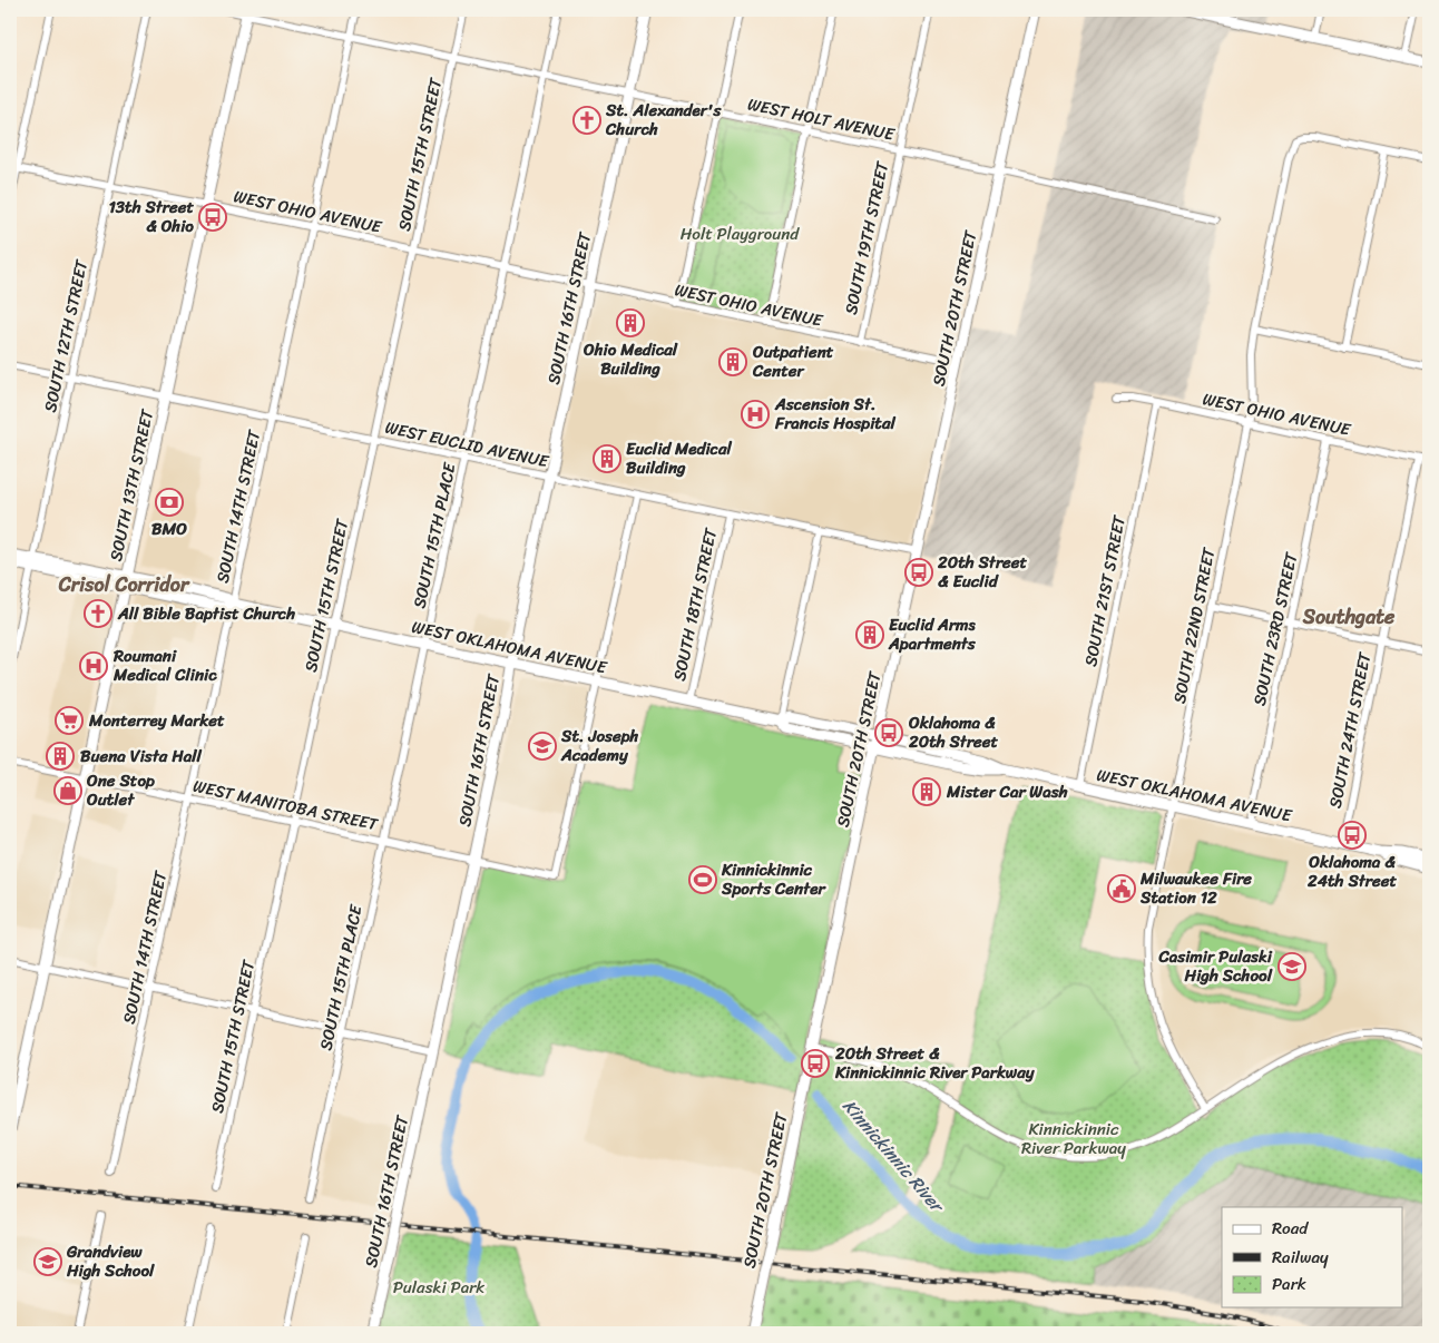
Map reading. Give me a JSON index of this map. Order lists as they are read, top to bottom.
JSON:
{
  "streets": {
    "street": [
      "WEST HOLT AVENUE",
      "SOUTH 15TH STREET",
      "WEST OHIO AVENUE",
      "SOUTH 19TH STREET",
      "SOUTH 16TH STREET",
      "SOUTH 20TH STREET",
      "SOUTH 12TH STREET",
      "WEST EUCLID AVENUE",
      "SOUTH 13TH STREET",
      "SOUTH 14TH STREET",
      "SOUTH 15TH PLACE",
      "SOUTH 21ST STREET",
      "SOUTH 18TH STREET",
      "SOUTH 22ND STREET",
      "SOUTH 23RD STREET",
      "WEST OKLAHOMA AVENUE",
      "SOUTH 24TH STREET",
      "WEST MANITOBA STREET"
    ]
  },
  "crossings": [
    ["WEST HOLT AVENUE", "SOUTH 15TH STREET"],
    ["WEST HOLT AVENUE", "SOUTH 19TH STREET"],
    ["WEST HOLT AVENUE", "SOUTH 16TH STREET"],
    ["WEST HOLT AVENUE", "SOUTH 20TH STREET"],
    ["WEST HOLT AVENUE", "SOUTH 13TH STREET"],
    ["WEST HOLT AVENUE", "SOUTH 14TH STREET"],
    ["WEST HOLT AVENUE", "SOUTH 15TH PLACE"],
    ["SOUTH 15TH STREET", "WEST OHIO AVENUE"],
    ["SOUTH 15TH STREET", "WEST EUCLID AVENUE"],
    ["SOUTH 15TH STREET", "WEST OKLAHOMA AVENUE"],
    ["SOUTH 15TH STREET", "WEST MANITOBA STREET"],
    ["WEST OHIO AVENUE", "SOUTH 19TH STREET"],
    ["WEST OHIO AVENUE", "SOUTH 16TH STREET"],
    ["WEST OHIO AVENUE", "SOUTH 20TH STREET"],
    ["WEST OHIO AVENUE", "SOUTH 12TH STREET"],
    ["WEST OHIO AVENUE", "SOUTH 13TH STREET"],
    ["WEST OHIO AVENUE", "SOUTH 14TH STREET"],
    ["WEST OHIO AVENUE", "SOUTH 15TH PLACE"],
    ["WEST OHIO AVENUE", "SOUTH 21ST STREET"],
    ["WEST OHIO AVENUE", "SOUTH 22ND STREET"],
    ["WEST OHIO AVENUE", "SOUTH 23RD STREET"],
    ["WEST OHIO AVENUE", "SOUTH 24TH STREET"],
    ["SOUTH 16TH STREET", "WEST EUCLID AVENUE"],
    ["SOUTH 16TH STREET", "WEST OKLAHOMA AVENUE"],
    ["SOUTH 16TH STREET", "WEST MANITOBA STREET"],
    ["SOUTH 20TH STREET", "WEST EUCLID AVENUE"],
    ["SOUTH 20TH STREET", "WEST OKLAHOMA AVENUE"],
    ["SOUTH 12TH STREET", "WEST EUCLID AVENUE"],
    ["SOUTH 12TH STREET", "WEST OKLAHOMA AVENUE"],
    ["WEST EUCLID AVENUE", "SOUTH 13TH STREET"],
    ["WEST EUCLID AVENUE", "SOUTH 14TH STREET"],
    ["WEST EUCLID AVENUE", "SOUTH 15TH PLACE"],
    ["WEST EUCLID AVENUE", "SOUTH 18TH STREET"],
    ["SOUTH 13TH STREET", "WEST OKLAHOMA AVENUE"],
    ["SOUTH 13TH STREET", "WEST MANITOBA STREET"],
    ["SOUTH 14TH STREET", "WEST OKLAHOMA AVENUE"],
    ["SOUTH 14TH STREET", "WEST MANITOBA STREET"],
    ["SOUTH 15TH PLACE", "WEST OKLAHOMA AVENUE"],
    ["SOUTH 15TH PLACE", "WEST MANITOBA STREET"],
    ["SOUTH 21ST STREET", "WEST OKLAHOMA AVENUE"],
    ["SOUTH 18TH STREET", "WEST OKLAHOMA AVENUE"],
    ["SOUTH 22ND STREET", "WEST OKLAHOMA AVENUE"],
    ["SOUTH 23RD STREET", "WEST OKLAHOMA AVENUE"],
    ["WEST OKLAHOMA AVENUE", "SOUTH 24TH STREET"],
    ["WEST OKLAHOMA AVENUE", "WEST MANITOBA STREET"]
  ],
  "districts": ["Crisol Corridor", "Southgate"],
  "water": ["Kinnickinnic River"],
  "parks": ["Holt Playground", "Kinnickinnic River Parkway", "Pulaski Park"],
  "places": {
    "church": ["St. Alexander's Church", "All Bible Baptist Church"],
    "bus stop": [
      "13th Street & Ohio",
      "20th Street & Euclid",
      "Oklahoma & 20th Street",
      "Oklahoma & 24th Street",
      "20th Street & Kinnickinnic River Parkway"
    ],
    "building": [
      "Ohio Medical Building",
      "Outpatient Center",
      "Euclid Medical Building",
      "Euclid Arms Apartments",
      "Buena Vista Hall",
      "Mister Car Wash"
    ],
    "hospital": ["Ascension St. Francis Hospital", "Roumani Medical Clinic"],
    "bank": ["BMO"],
    "supermarket": ["Monterrey Market"],
    "school or university": ["St. Joseph Academy", "Casimir Pulaski High School", "Grandview High School"],
    "shop": ["One Stop Outlet"],
    "sports": ["Kinnickinnic Sports Center"],
    "public building": ["Milwaukee Fire Station 12"]
  },
  "legend": ["Road", "Railway", "Park"]
}
